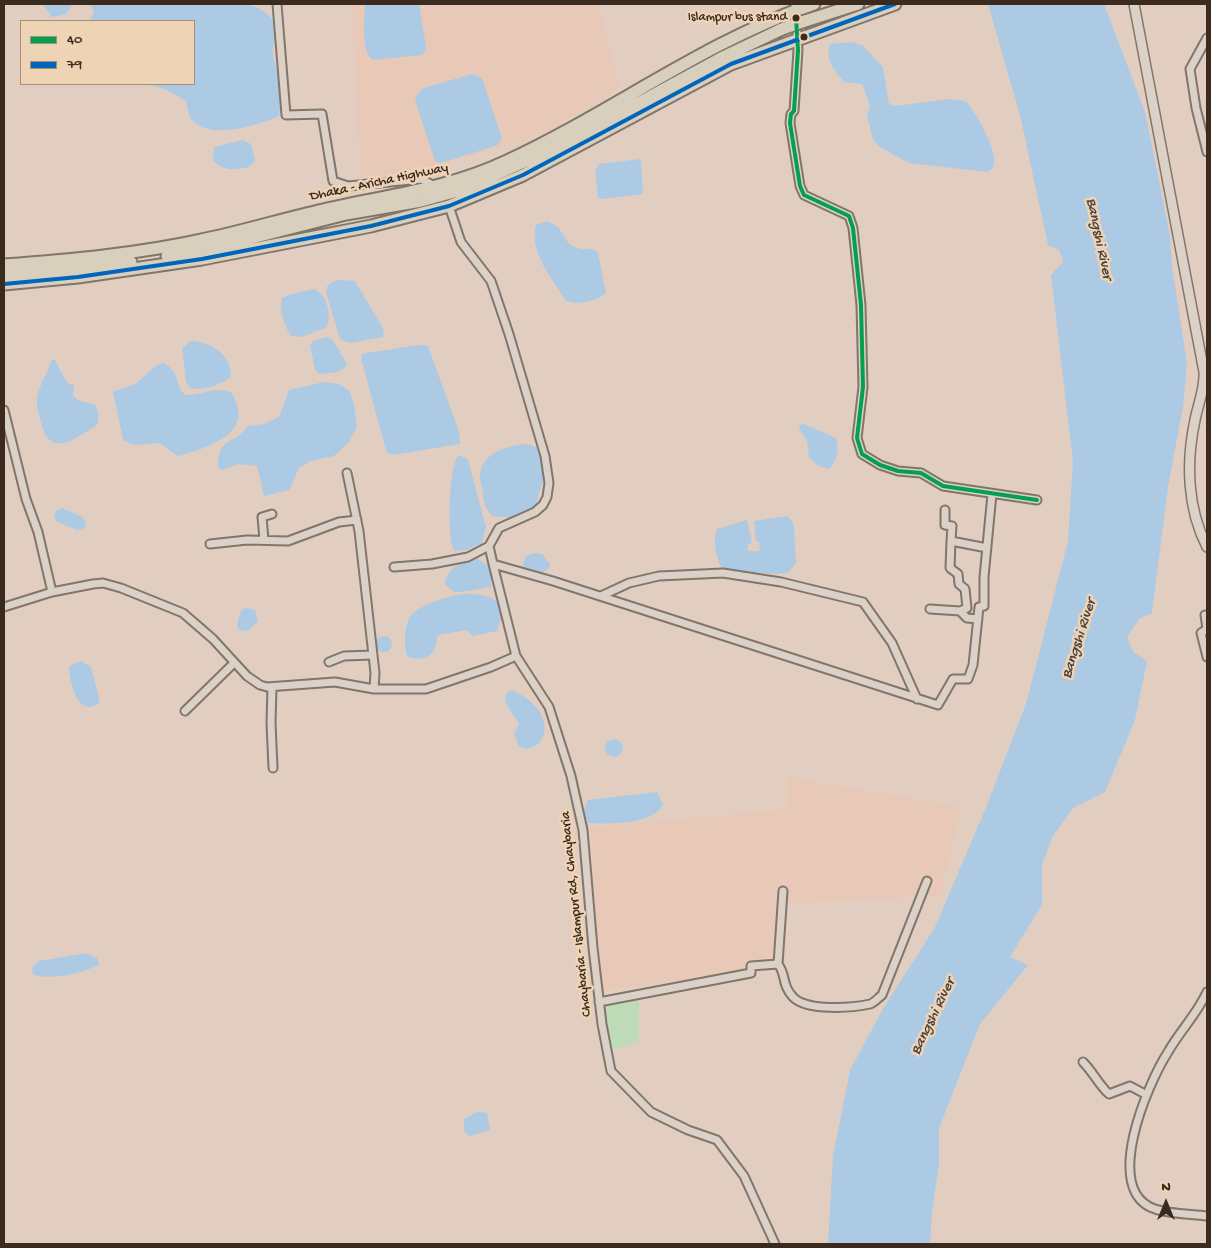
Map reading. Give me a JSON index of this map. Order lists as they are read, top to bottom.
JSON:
{
  "streets": {
    "highway": ["Dhaka - Aricha Highway"],
    "street": ["Chaybaria - Islampur Rd, Chaybaria"]
  },
  "water": ["Bangshi River"],
  "places": ["Islampur bus stand"],
  "lines": ["transit line 79", "transit line 40"],
  "legend": ["40", "79"],
  "north": "top"
}
